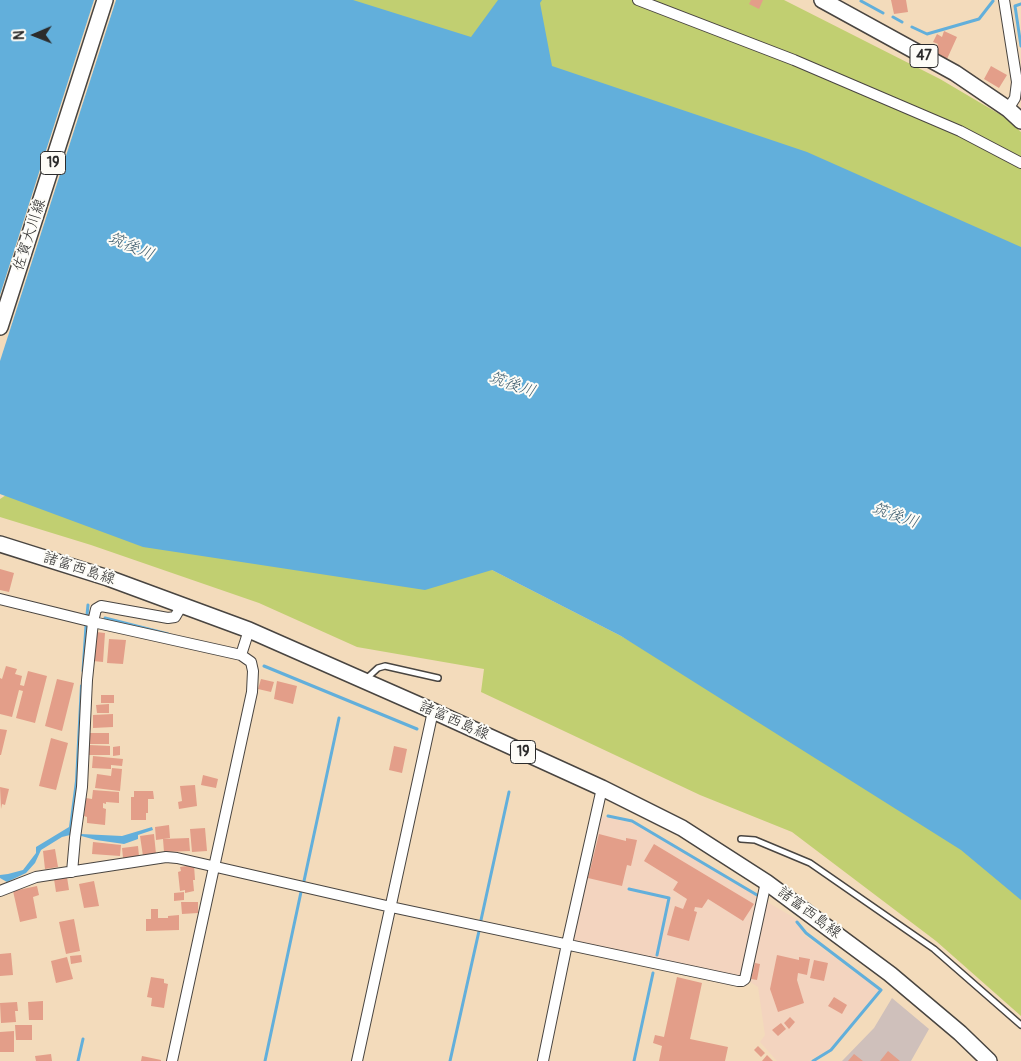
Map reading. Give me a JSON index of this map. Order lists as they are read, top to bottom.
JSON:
{
  "streets": {
    "main road": [
      "47",
      "19",
      "佐賀大川線",
      "諸富西島線"
    ]
  },
  "water": ["筑後川"],
  "north": "left"
}
